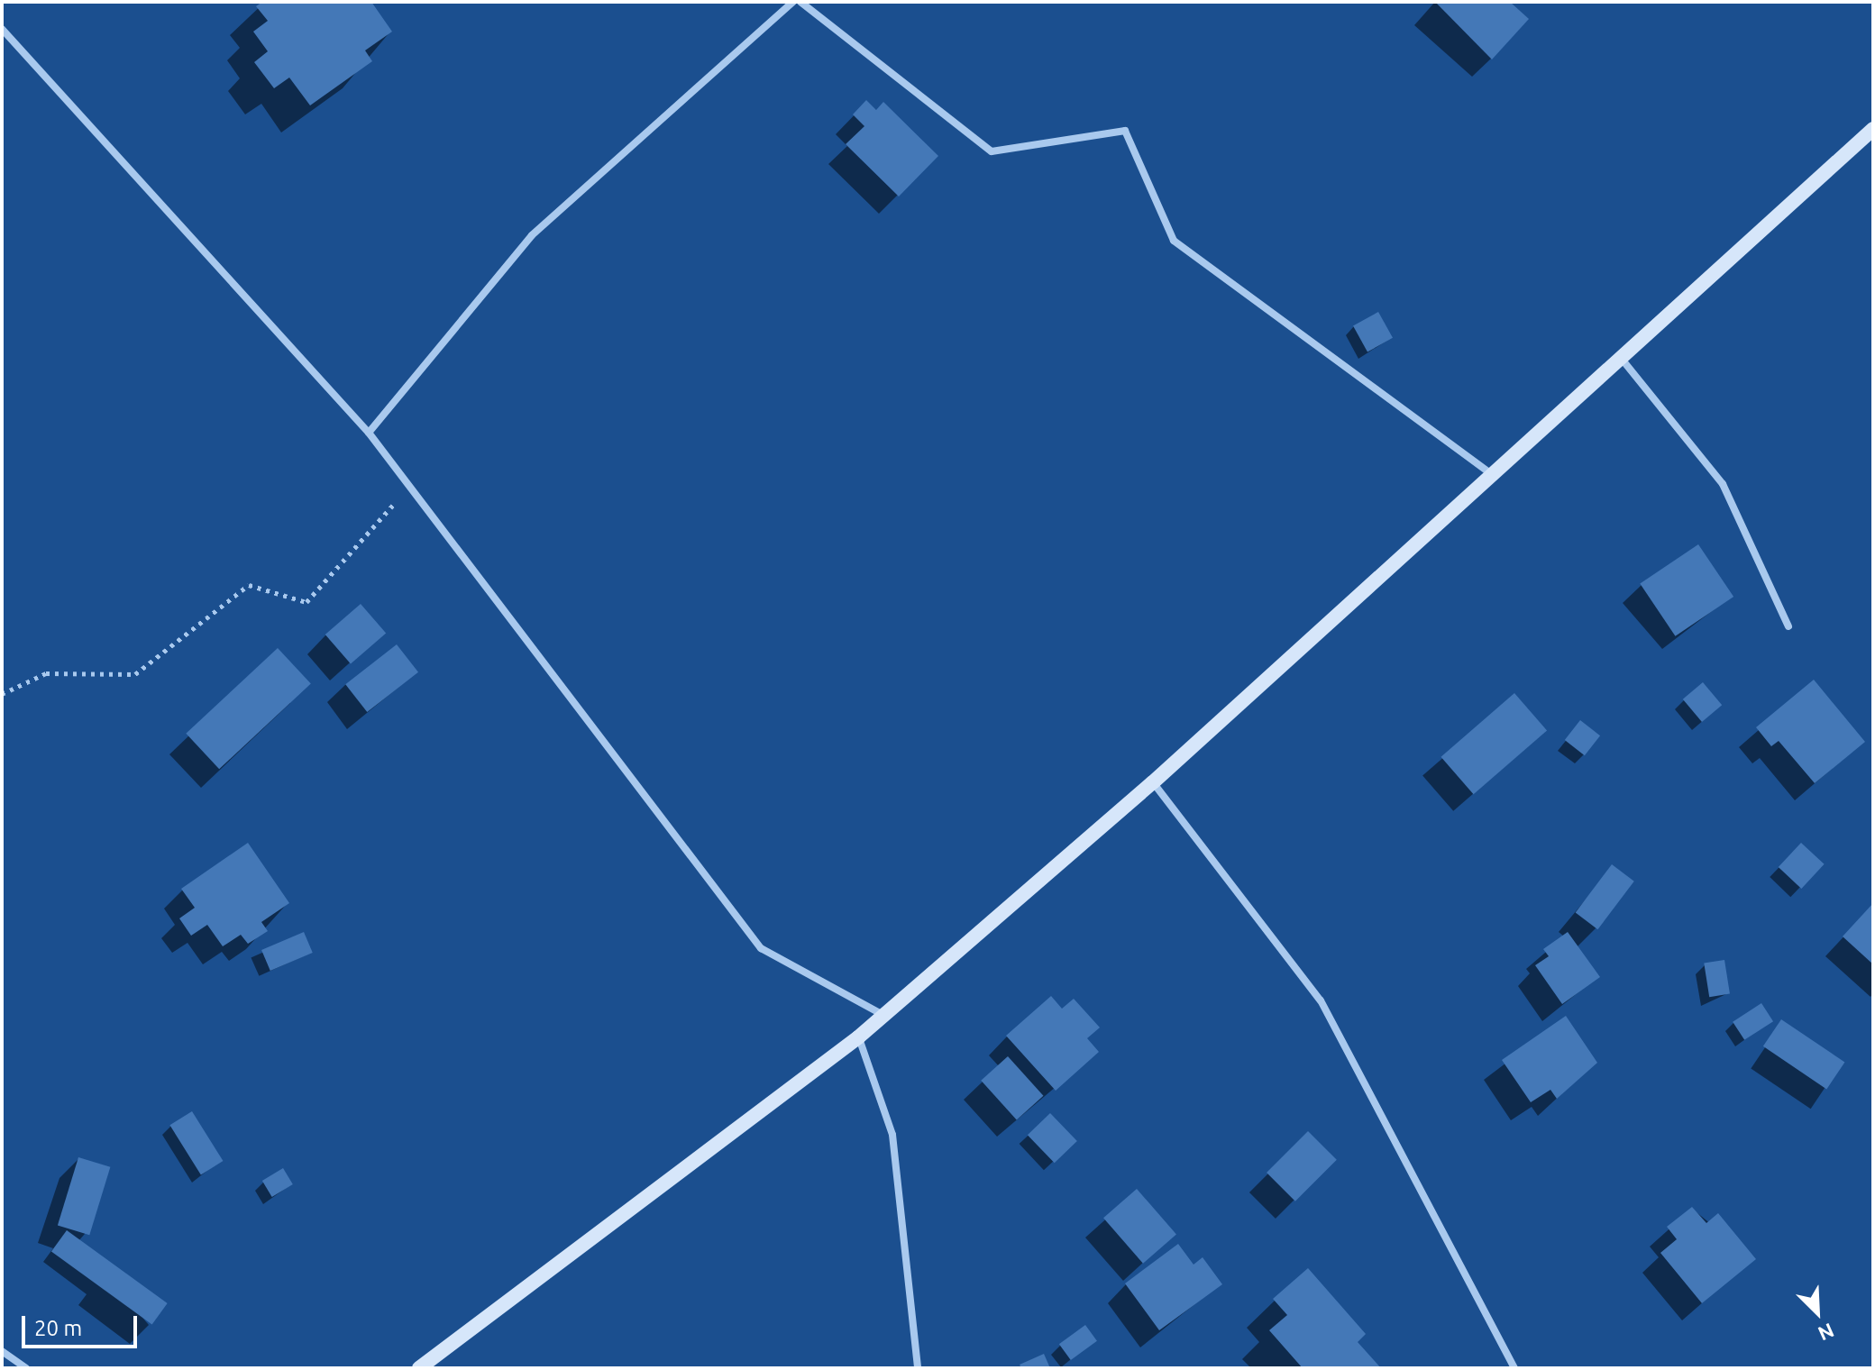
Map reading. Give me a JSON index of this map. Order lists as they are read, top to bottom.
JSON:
{
  "scale_bar": "20 m",
  "north": "bottom right"
}
